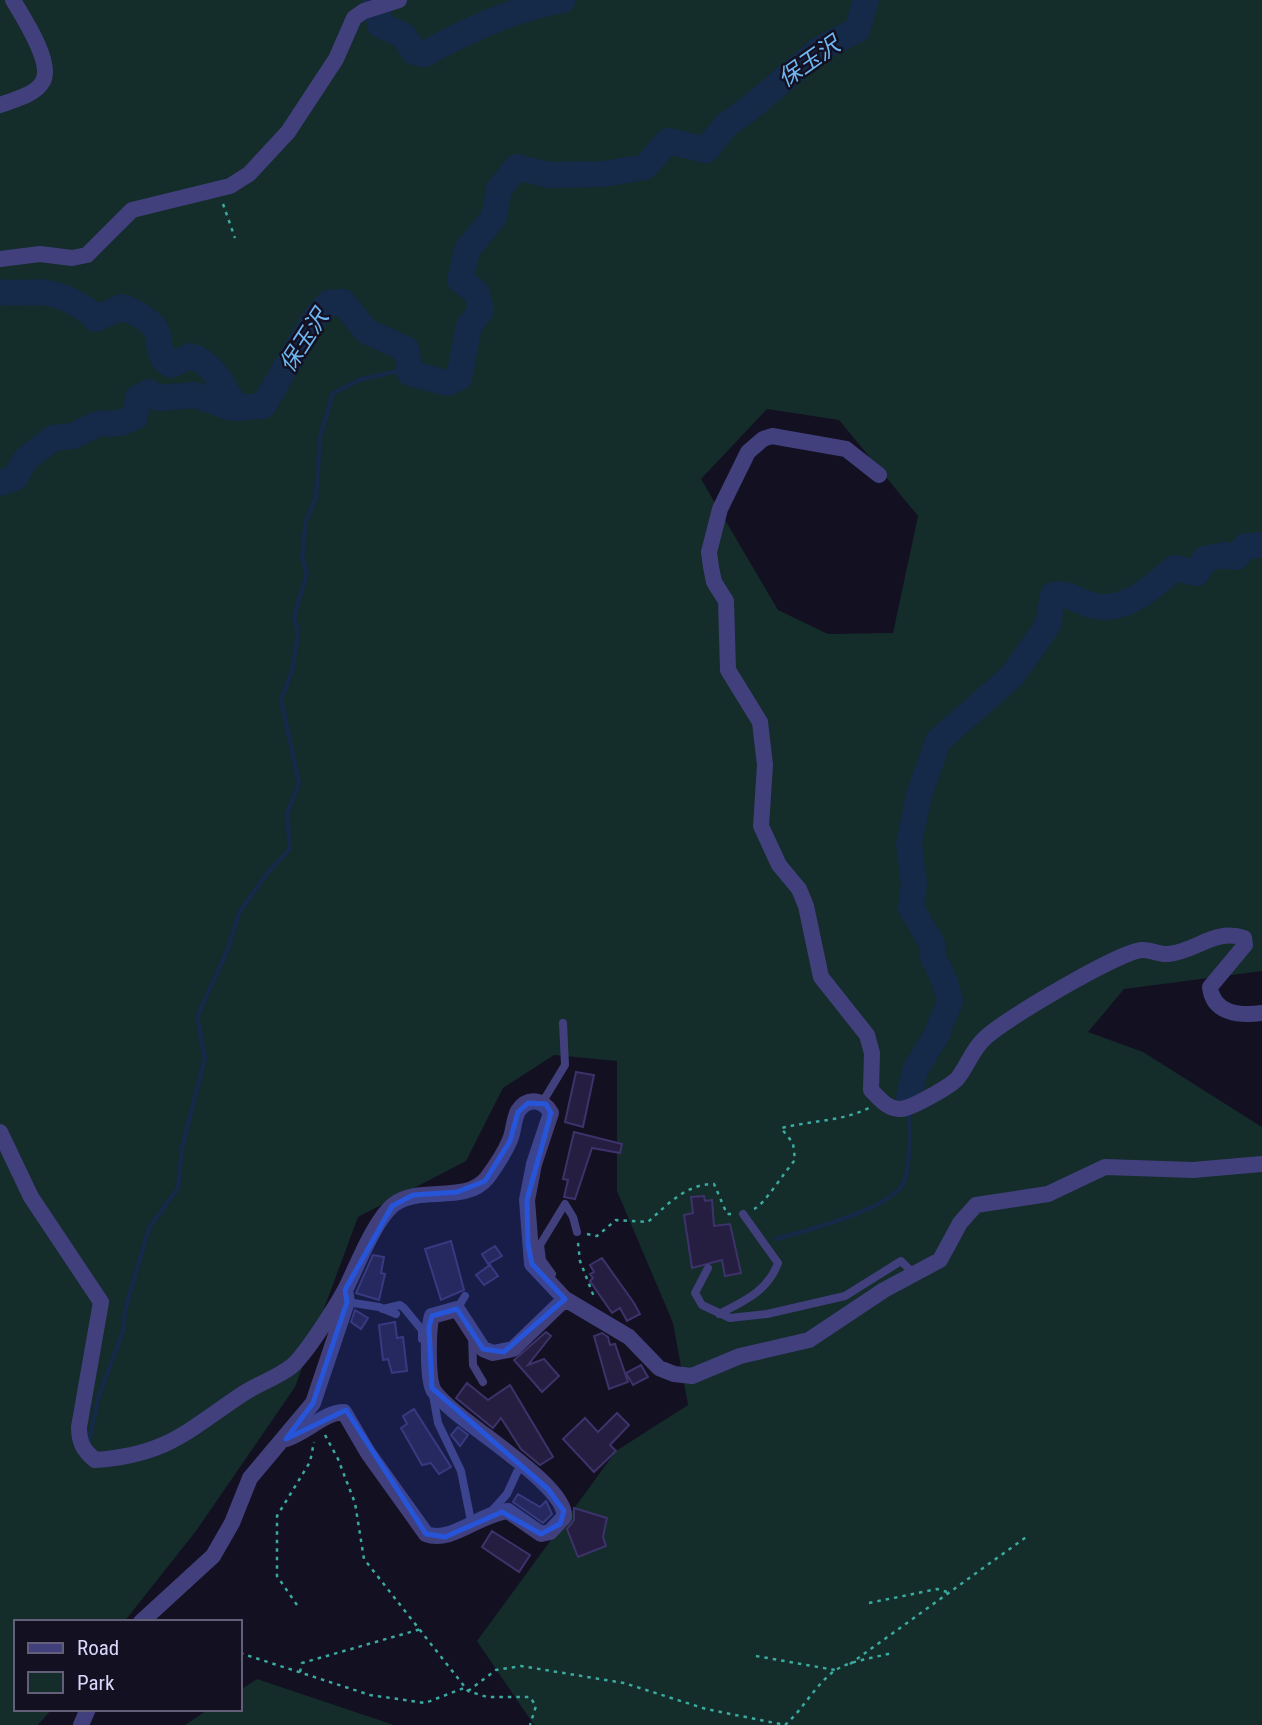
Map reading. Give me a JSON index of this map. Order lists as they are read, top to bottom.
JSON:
{
  "water": ["保玉沢"],
  "legend": ["Road", "Park"]
}
